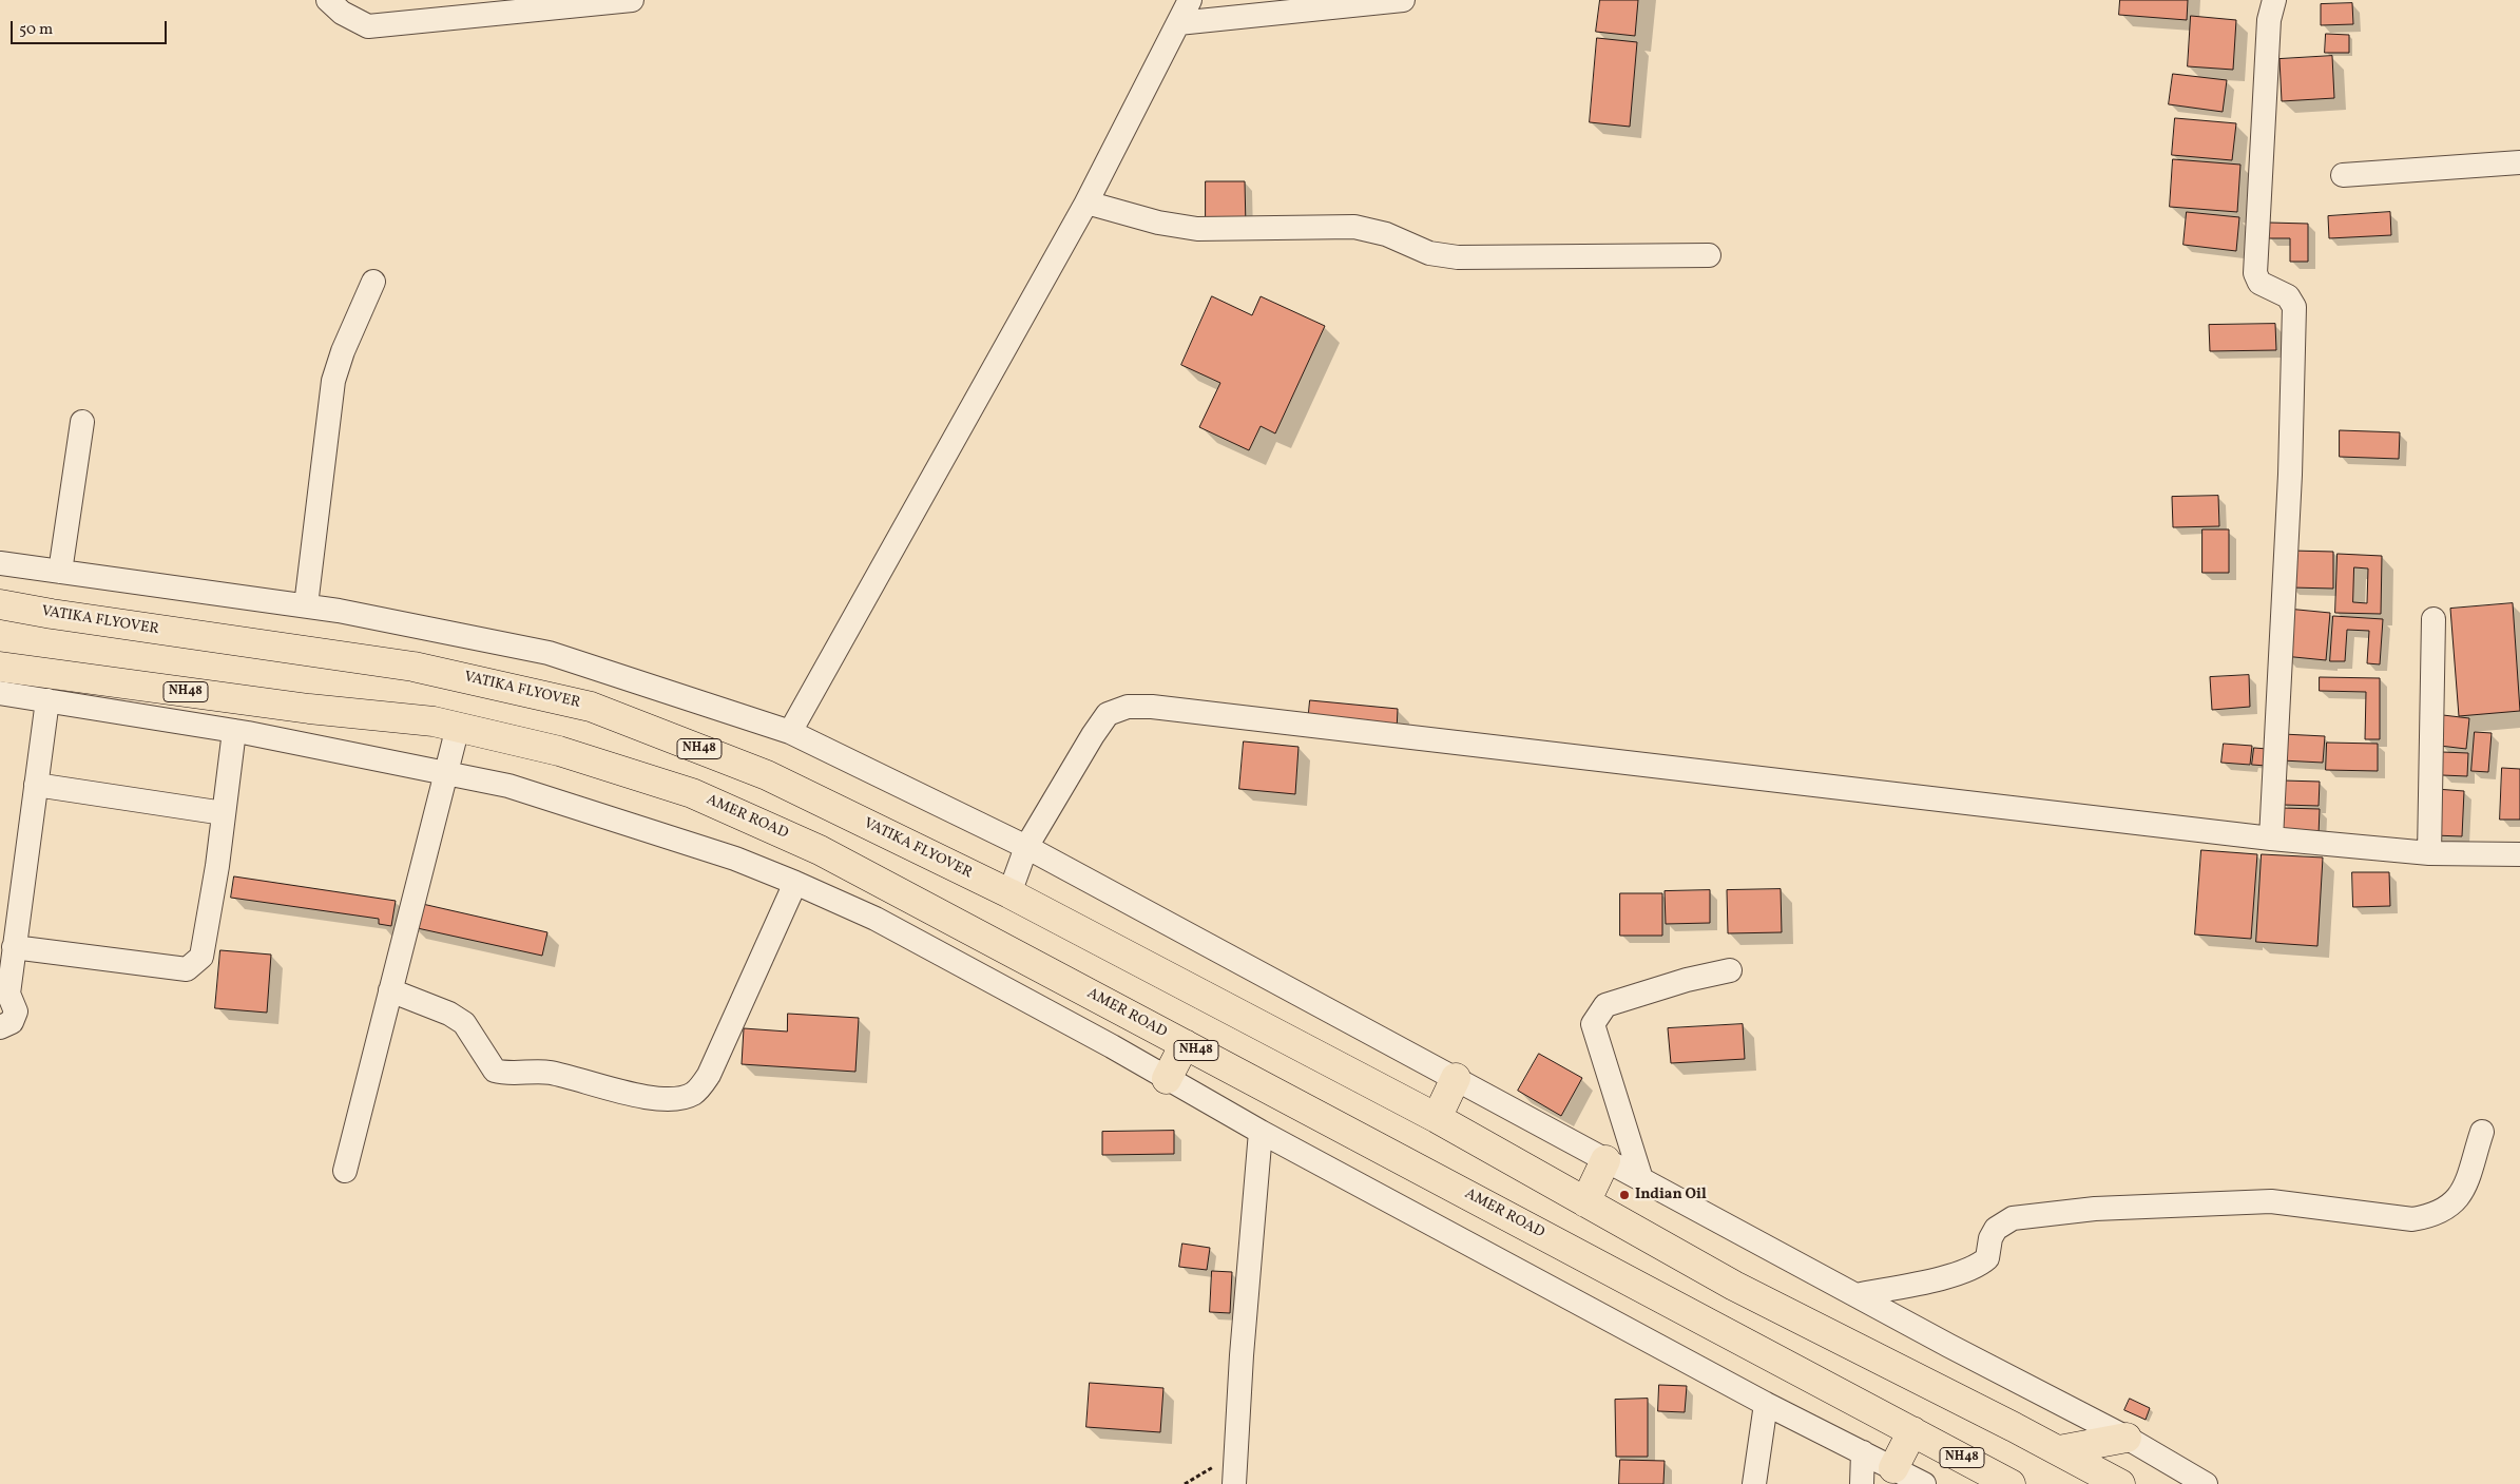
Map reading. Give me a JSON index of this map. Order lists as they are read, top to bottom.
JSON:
{
  "streets": {
    "highway": ["VATIKA FLYOVER", "NH48", "AMER ROAD"]
  },
  "crossings": [
    ["VATIKA FLYOVER", "NH48"],
    ["NH48", "AMER ROAD"]
  ],
  "places": ["Indian Oil"],
  "scale_bar": "50 m"
}
